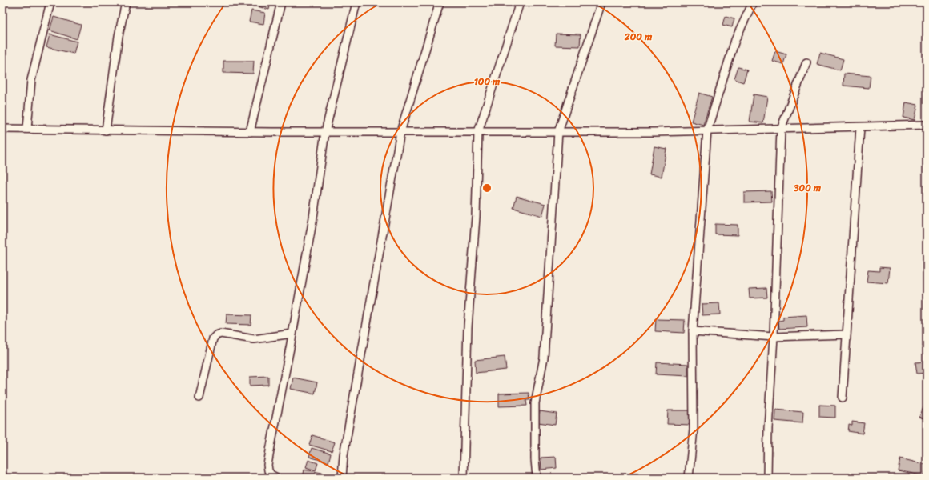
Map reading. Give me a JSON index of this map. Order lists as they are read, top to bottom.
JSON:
{
  "rings": ["200 m", "100 m", "300 m"]
}
